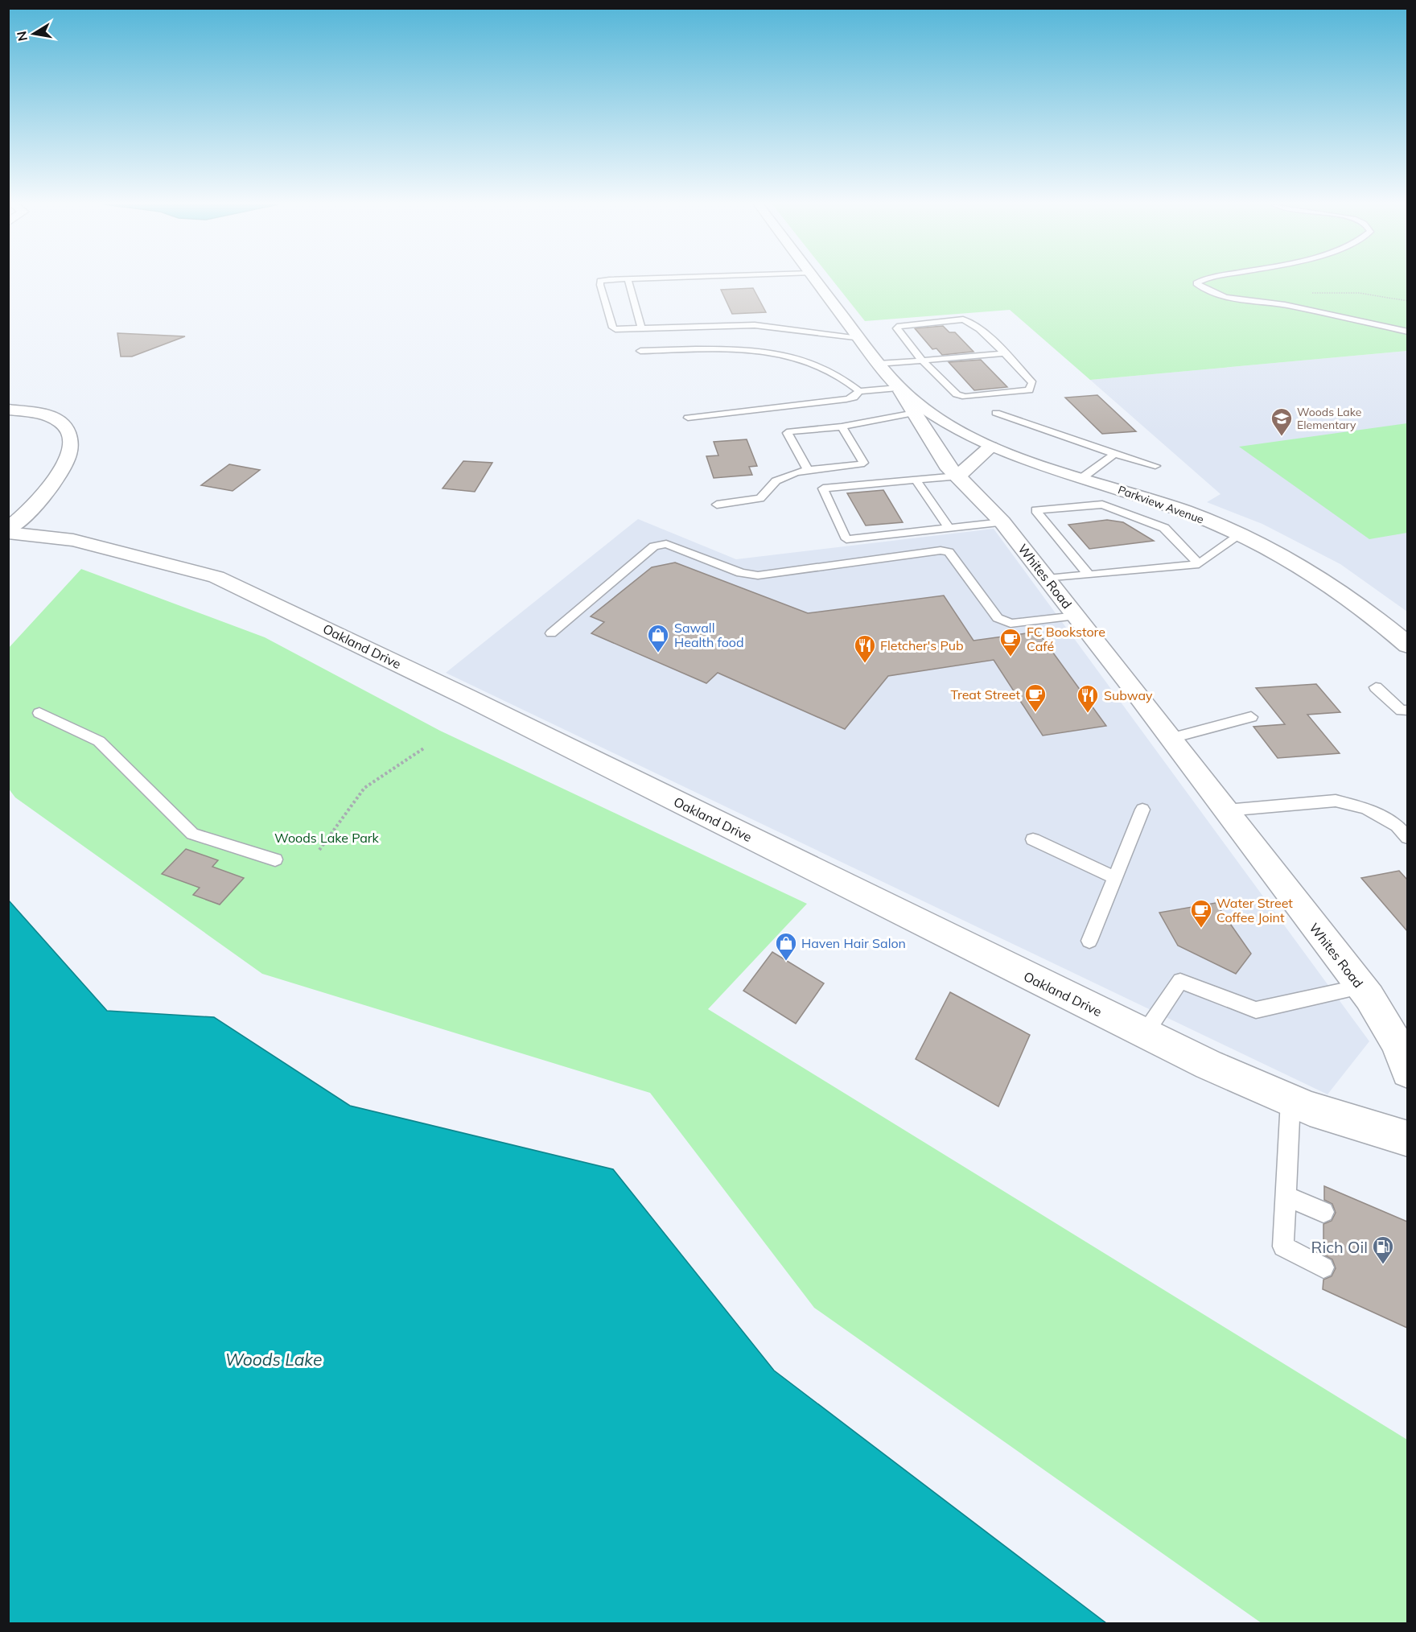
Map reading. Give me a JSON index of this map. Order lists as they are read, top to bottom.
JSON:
{
  "streets": {
    "street": ["Parkview Avenue", "Whites Road", "Oakland Drive"]
  },
  "crossings": [
    ["Parkview Avenue", "Whites Road"]
  ],
  "water": ["Woods Lake"],
  "parks": ["Woods Lake Park"],
  "places": {
    "school or university": ["Woods Lake Elementary"],
    "shop": ["Sawall Health food", "Haven Hair Salon"],
    "cafe": ["FC Bookstore Café", "Treat Street", "Water Street Coffee Joint"],
    "restaurant": ["Fletcher's Pub", "Subway"],
    "fuel station": ["Rich Oil"]
  },
  "north": "left"
}
